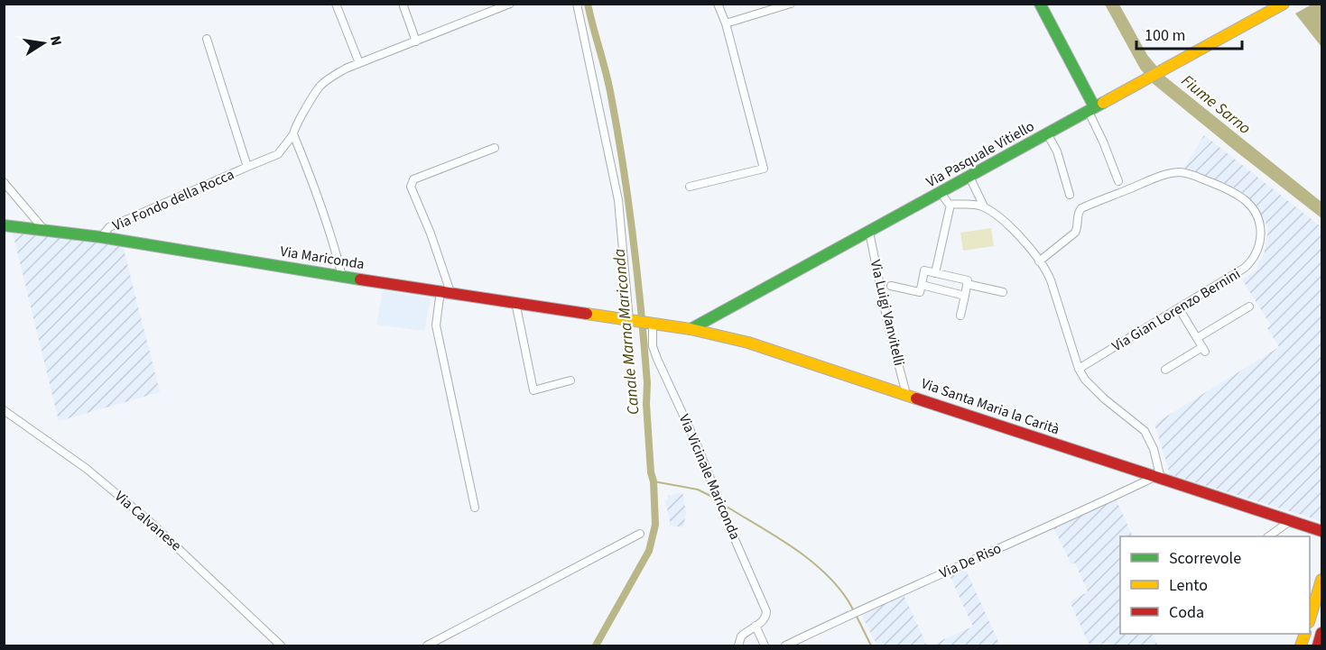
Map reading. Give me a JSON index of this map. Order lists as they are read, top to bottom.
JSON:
{
  "streets": {
    "main road": ["Via Pasquale Vitiello", "Via Mariconda", "Via Santa Maria la Carità"],
    "street": [
      "Via Fondo della Rocca",
      "Via Gian Lorenzo Bernini",
      "Via Luigi Vanvitelli",
      "Via Vicinale Mariconda",
      "Via Calvanese",
      "Via De Riso"
    ]
  },
  "crossings": [
    ["Via Pasquale Vitiello", "Via Luigi Vanvitelli"],
    ["Via Pasquale Vitiello", "Via Santa Maria la Carità"],
    ["Via Fondo della Rocca", "Via Mariconda"],
    ["Via Mariconda", "Via Santa Maria la Carità"],
    ["Via Mariconda", "Via Vicinale Mariconda"],
    ["Via Luigi Vanvitelli", "Via Santa Maria la Carità"],
    ["Via Santa Maria la Carità", "Via Vicinale Mariconda"],
    ["Via Santa Maria la Carità", "Via De Riso"]
  ],
  "water": ["Fiume Sarno", "Canale Marna Mariconda"],
  "legend": ["Scorrevole", "Lento", "Coda"],
  "scale_bar": "100 m",
  "north": "right"
}
